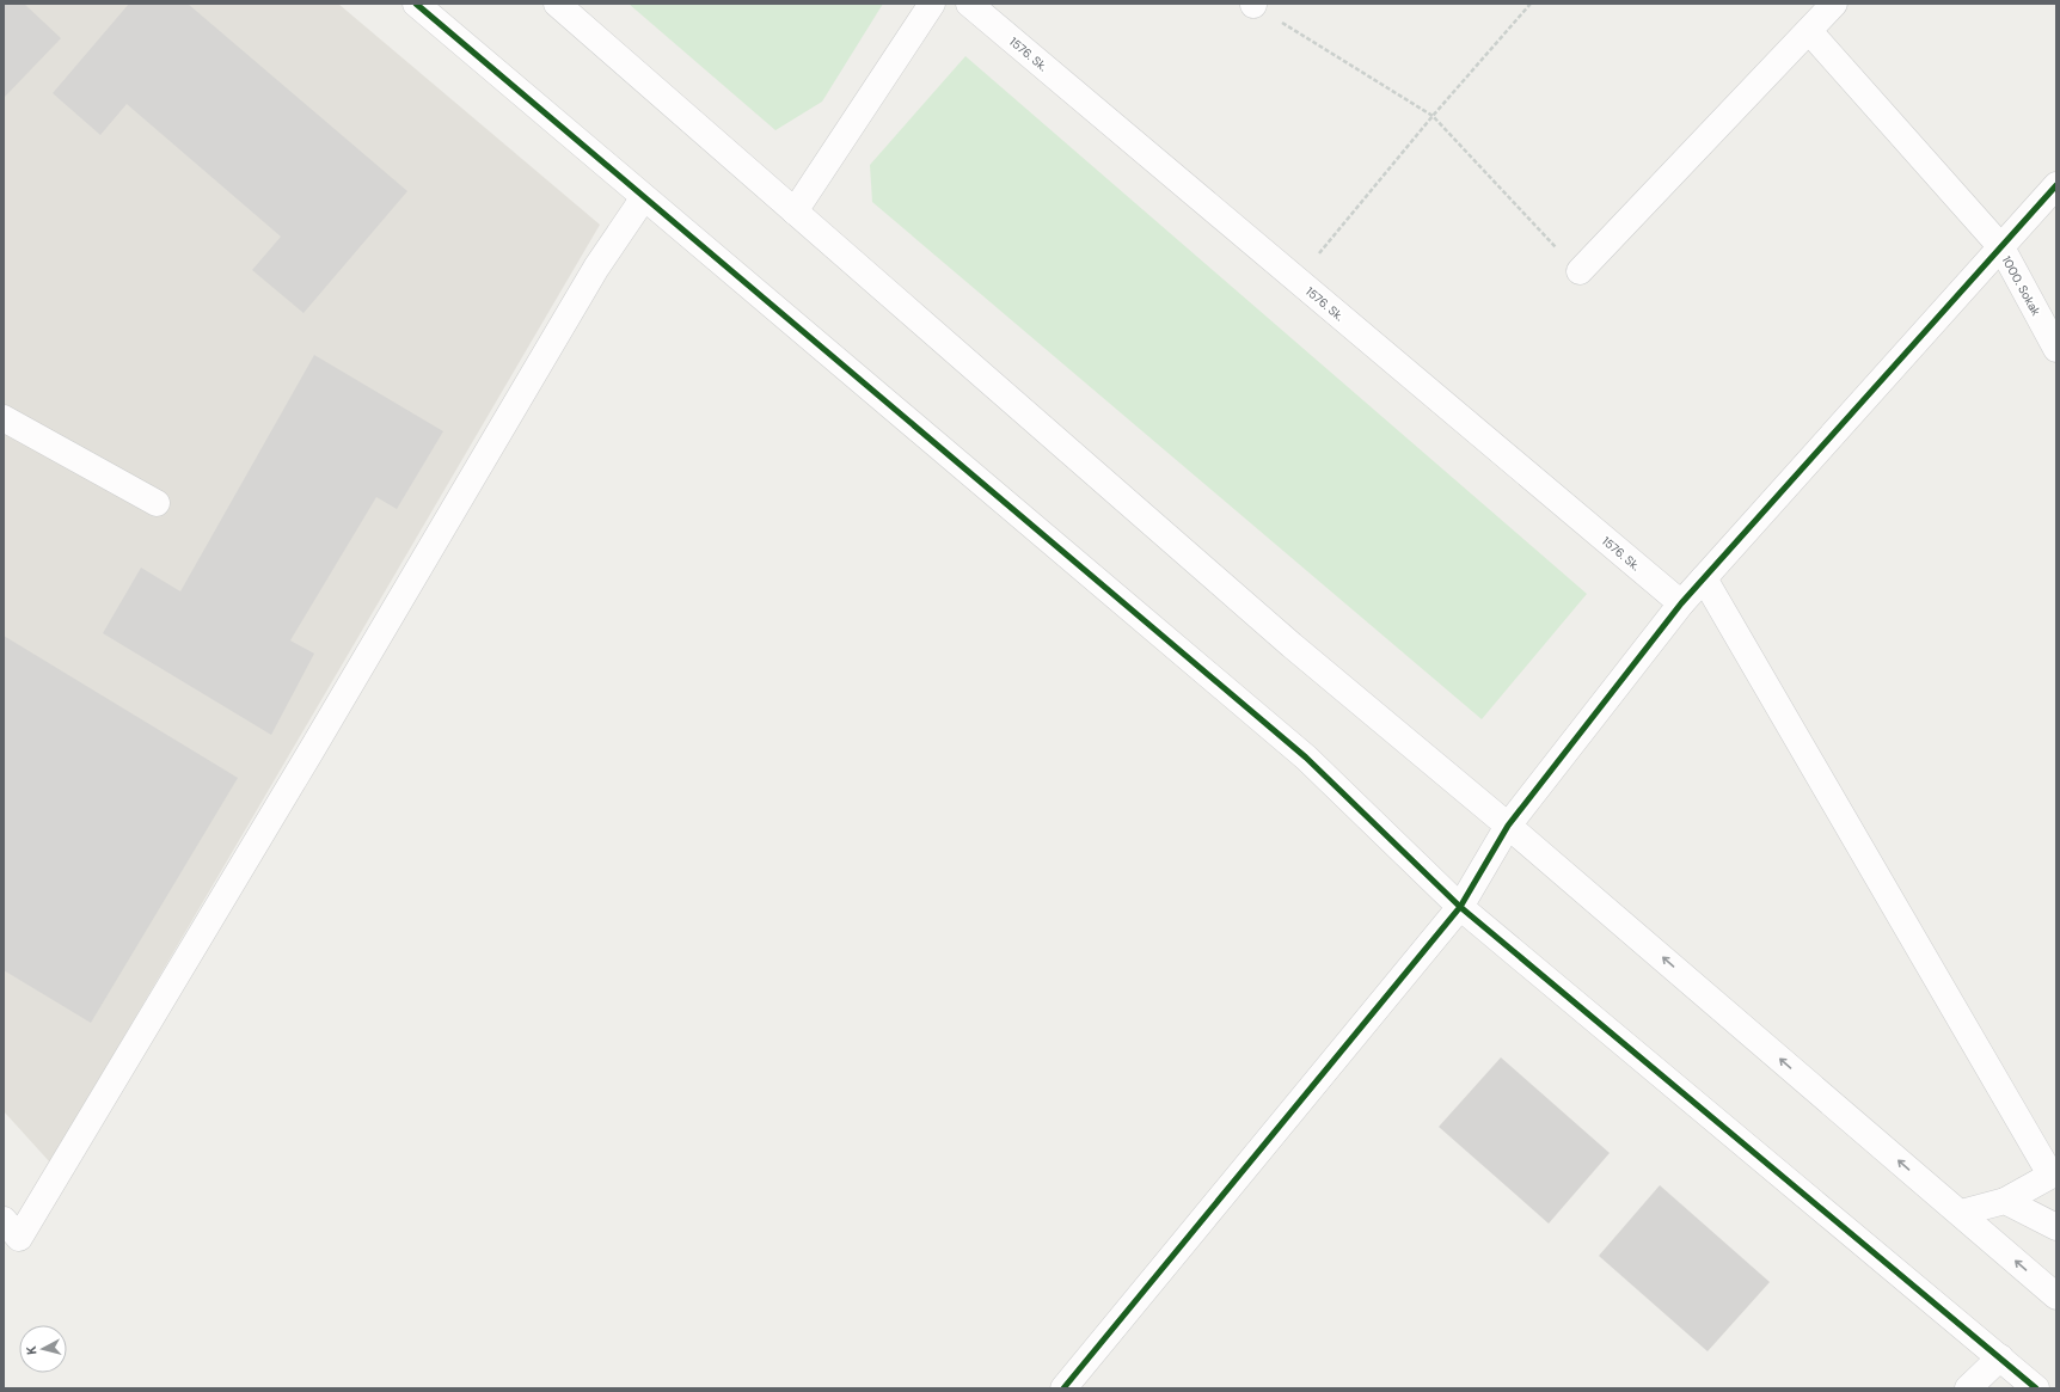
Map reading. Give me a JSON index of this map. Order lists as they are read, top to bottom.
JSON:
{
  "streets": {
    "street": ["1576. Sk.", "1000. Sokak"]
  },
  "north": "left"
}
